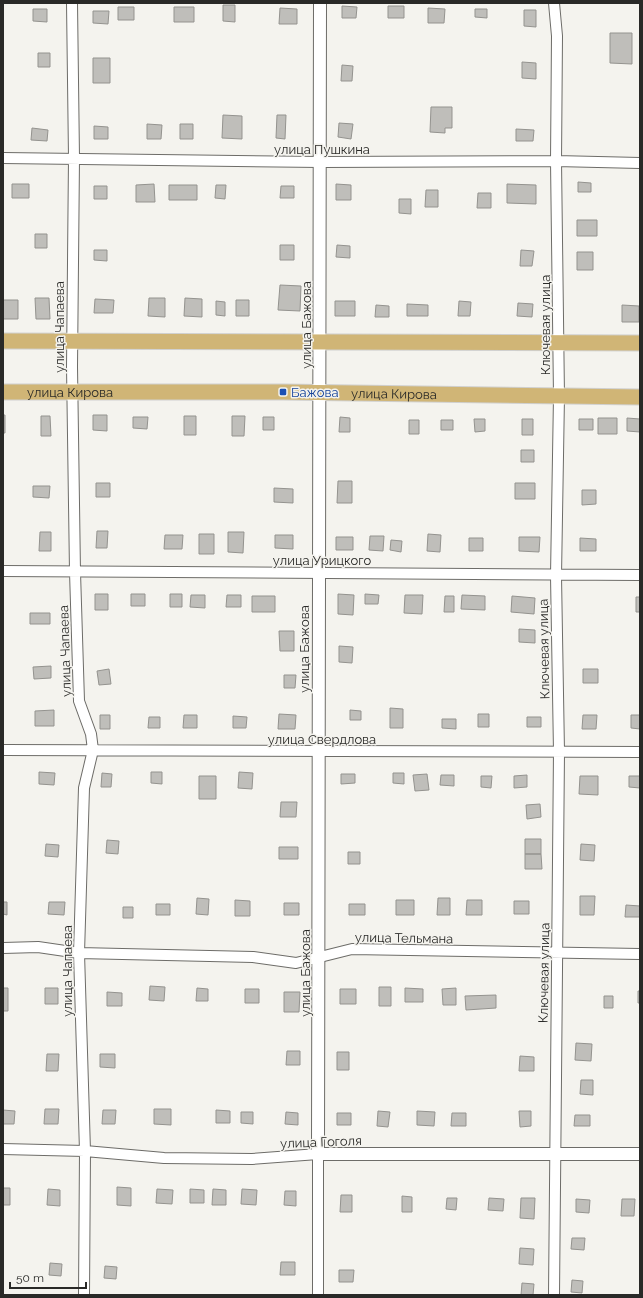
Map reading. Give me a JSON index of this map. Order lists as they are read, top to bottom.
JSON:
{
  "streets": {
    "main road": ["улица Кирова"],
    "street": [
      "улица Пушкина",
      "улица Бажова",
      "Ключевая улица",
      "улица Чапаева",
      "улица Урицкого",
      "улица Свердлова",
      "улица Тельмана",
      "улица Гоголя"
    ]
  },
  "crossings": [
    ["улица Пушкина", "улица Бажова"],
    ["улица Пушкина", "Ключевая улица"],
    ["улица Пушкина", "улица Чапаева"],
    ["улица Бажова", "улица Кирова"],
    ["улица Бажова", "улица Урицкого"],
    ["улица Бажова", "улица Свердлова"],
    ["улица Бажова", "улица Тельмана"],
    ["улица Бажова", "улица Гоголя"],
    ["Ключевая улица", "улица Кирова"],
    ["Ключевая улица", "улица Урицкого"],
    ["Ключевая улица", "улица Свердлова"],
    ["Ключевая улица", "улица Тельмана"],
    ["Ключевая улица", "улица Гоголя"],
    ["улица Чапаева", "улица Кирова"],
    ["улица Чапаева", "улица Урицкого"],
    ["улица Чапаева", "улица Свердлова"],
    ["улица Чапаева", "улица Тельмана"],
    ["улица Чапаева", "улица Гоголя"]
  ],
  "places": {
    "transit": ["Бажова"]
  },
  "scale_bar": "50 m"
}
